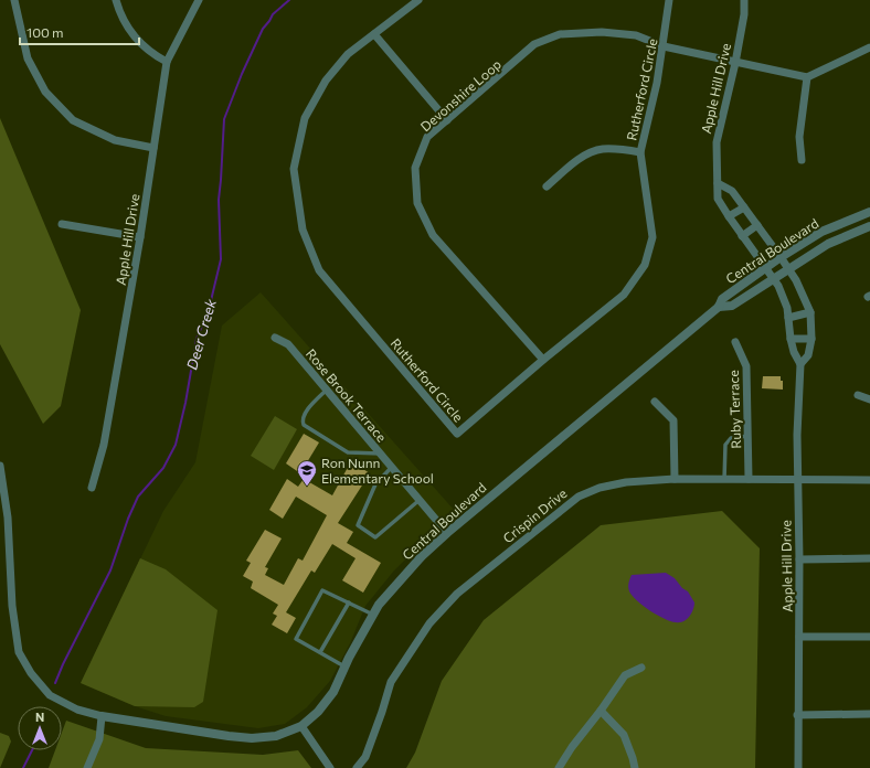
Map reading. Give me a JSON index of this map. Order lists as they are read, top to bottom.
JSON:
{
  "streets": {
    "street": [
      "Apple Hill Drive",
      "Rutherford Circle",
      "Devonshire Loop",
      "Central Boulevard",
      "Rose Brook Terrace",
      "Ruby Terrace",
      "Crispin Drive"
    ]
  },
  "crossings": [
    ["Apple Hill Drive", "Devonshire Loop"],
    ["Apple Hill Drive", "Central Boulevard"],
    ["Apple Hill Drive", "Crispin Drive"],
    ["Rutherford Circle", "Devonshire Loop"],
    ["Central Boulevard", "Rose Brook Terrace"],
    ["Ruby Terrace", "Crispin Drive"]
  ],
  "water": ["Deer Creek"],
  "places": {
    "school or university": ["Ron Nunn Elementary School"]
  },
  "scale_bar": "100 m",
  "north": "top"
}
